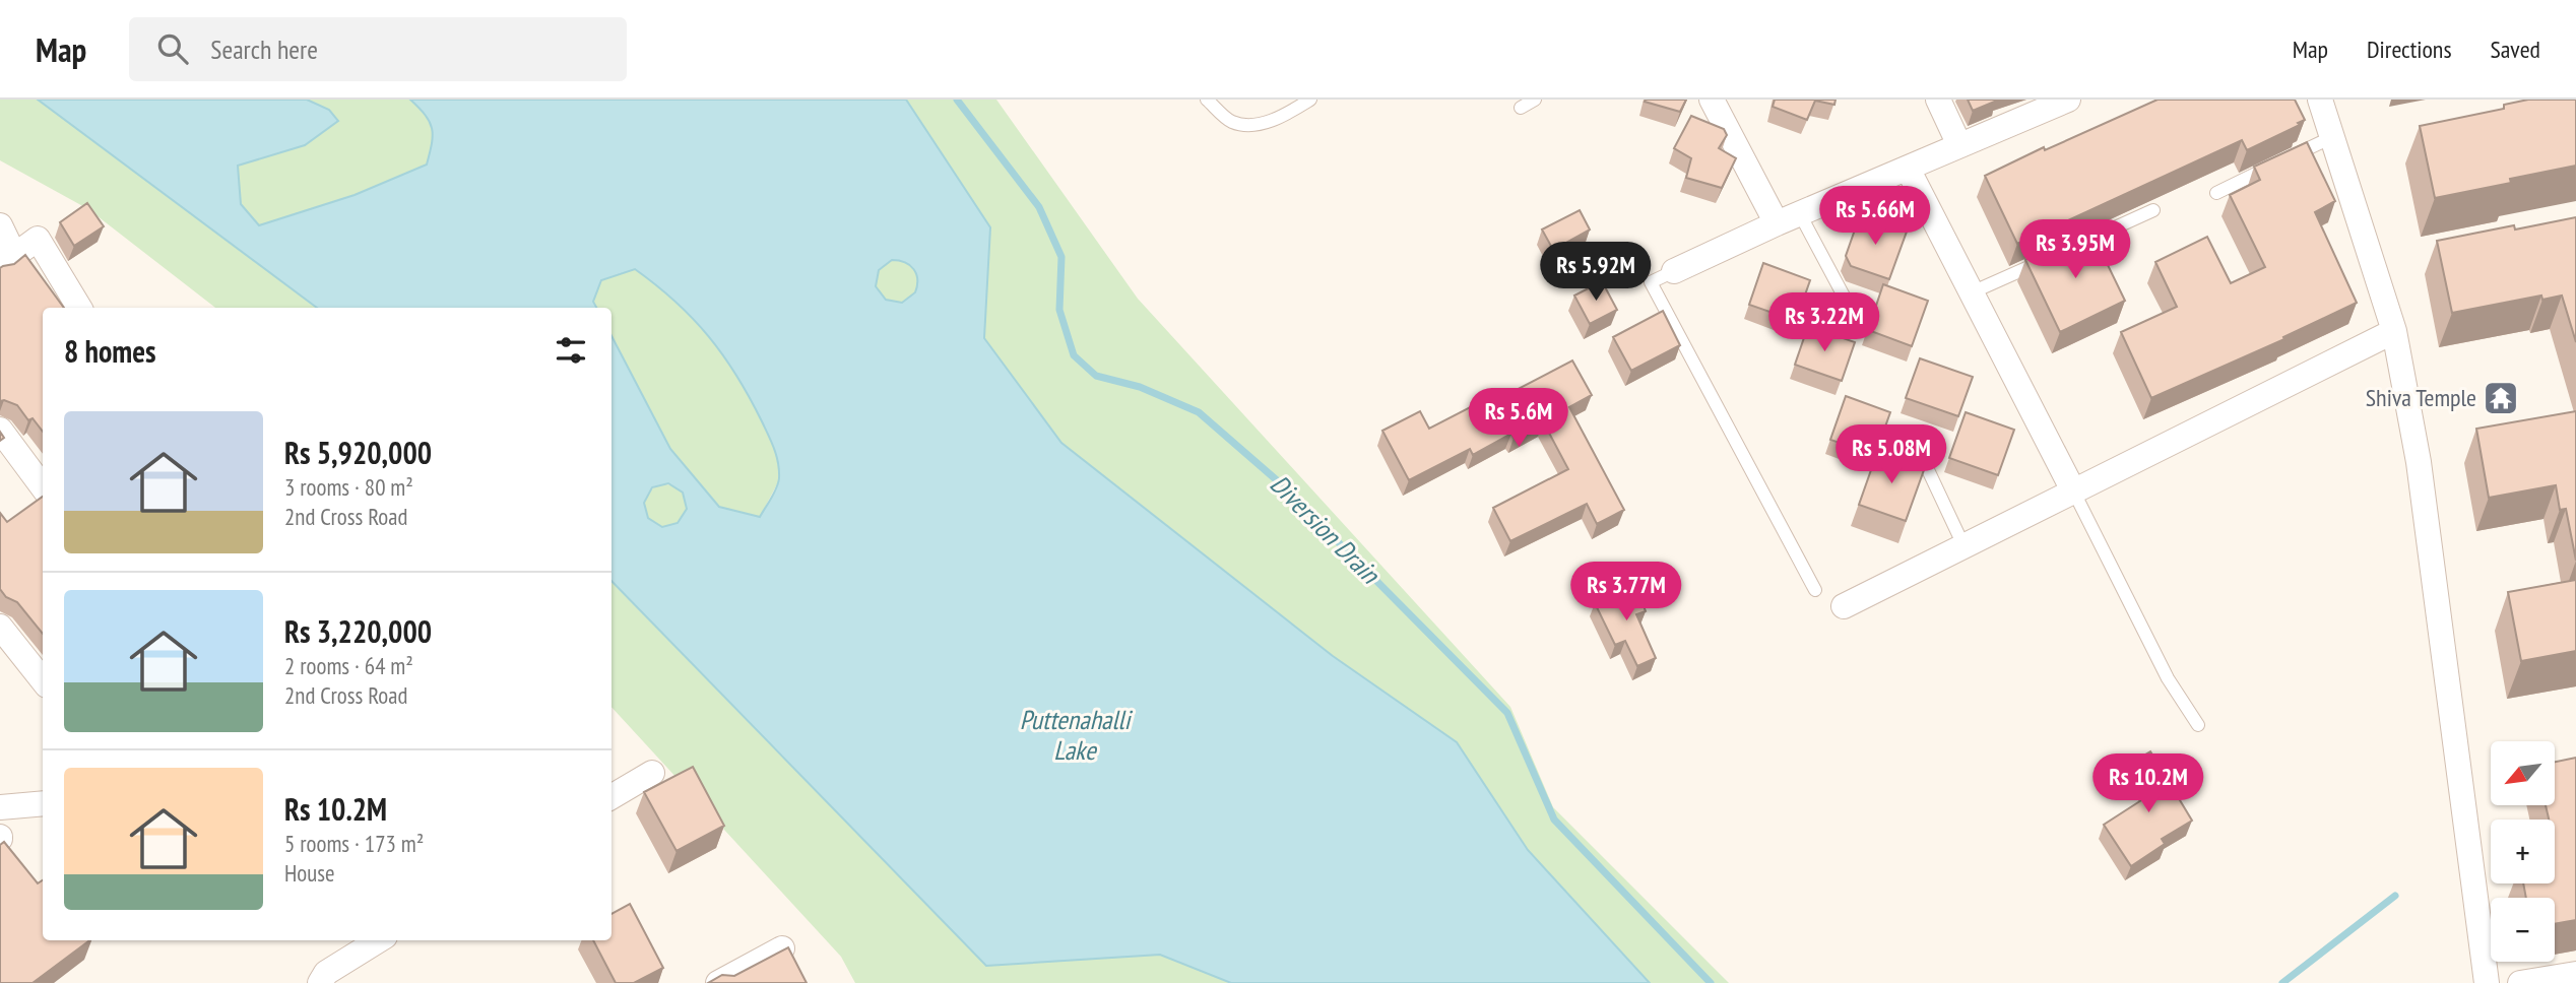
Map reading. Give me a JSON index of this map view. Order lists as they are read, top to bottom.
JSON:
{
  "water": ["Diversion Drain", "Puttenahalli Lake"],
  "places": {
    "temple": ["Shiva Temple"]
  },
  "north": "bottom left",
  "page": {
    "header": "Map",
    "search": "Search here",
    "nav": ["Map", "Directions", "Saved"],
    "price": [
      "Rs 5.66M",
      "Rs 3.95M",
      "Rs 5.92M",
      "Rs 3.22M",
      "Rs 5.6M",
      "Rs 5.08M",
      "Rs 3.77M",
      "Rs 10.2M"
    ],
    "heading": "8 homes",
    "list": [
      {
        "name": "Rs 5,920,000",
        "note": "3 rooms · 80 m² · 2nd Cross Road"
      },
      {
        "name": "Rs 3,220,000",
        "note": "2 rooms · 64 m² · 2nd Cross Road"
      },
      {
        "name": "Rs 10.2M",
        "note": "5 rooms · 173 m² · House"
      }
    ],
    "map_buttons": ["+", "−"]
  }
}
